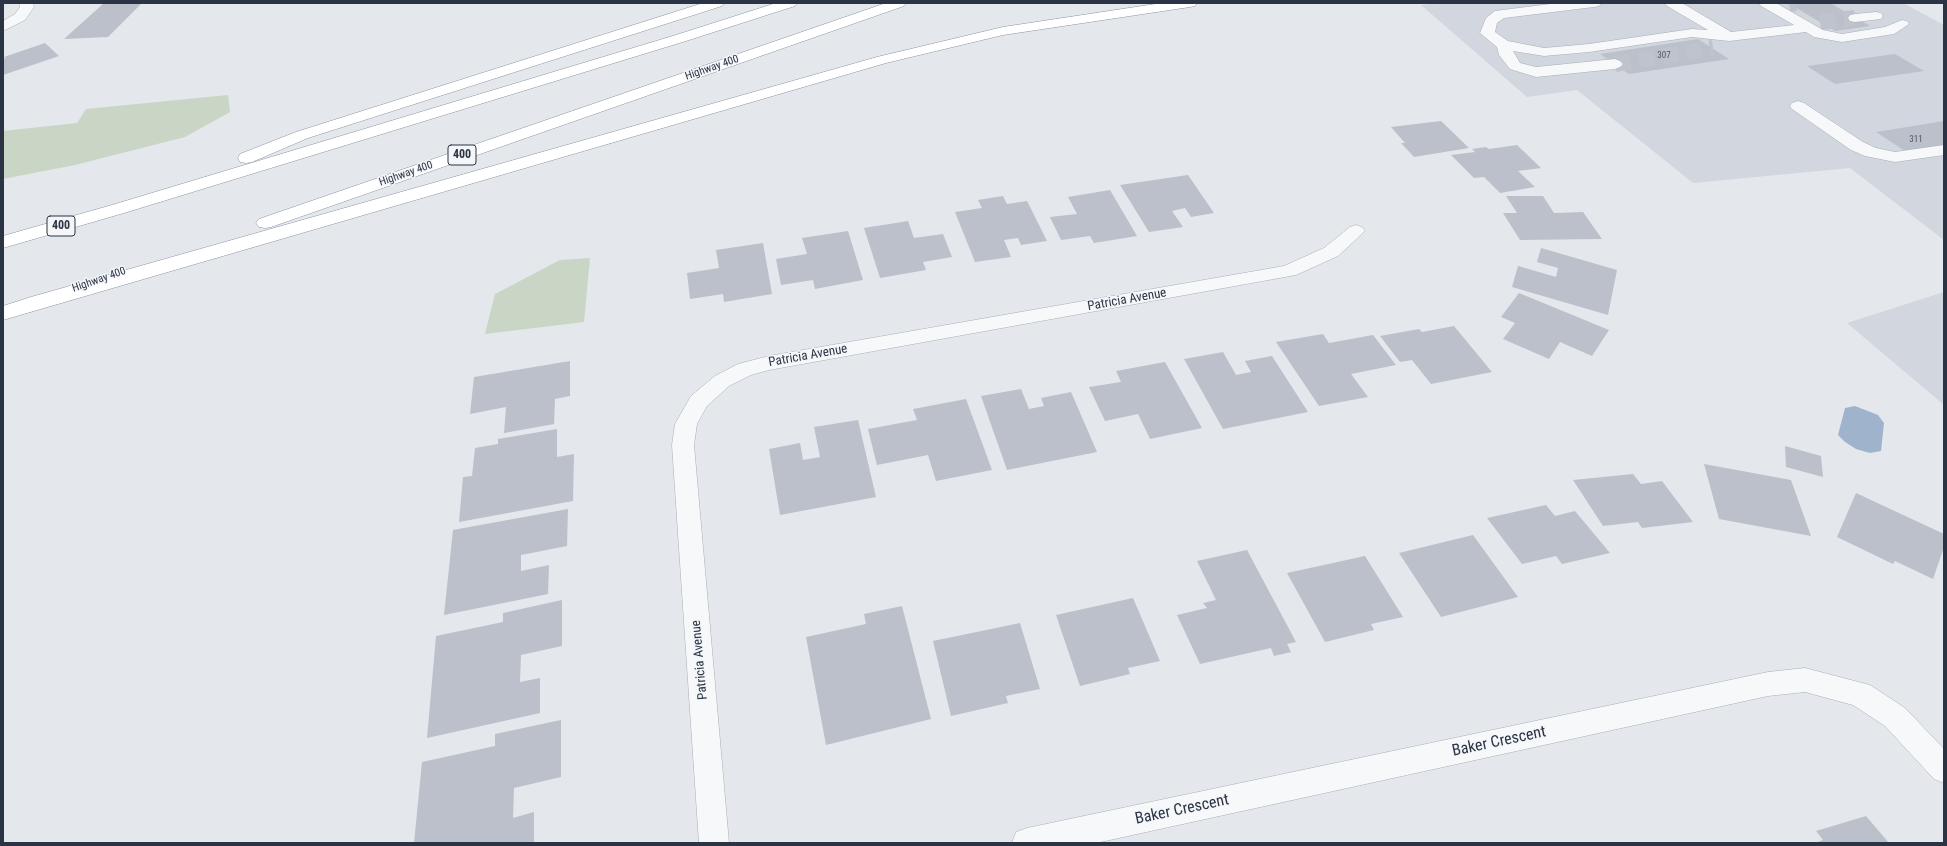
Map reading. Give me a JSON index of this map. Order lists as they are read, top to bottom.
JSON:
{
  "streets": {
    "highway": ["Highway 400", "400"],
    "street": ["Patricia Avenue", "Baker Crescent"]
  },
  "house_numbers": ["307", "311"]
}
